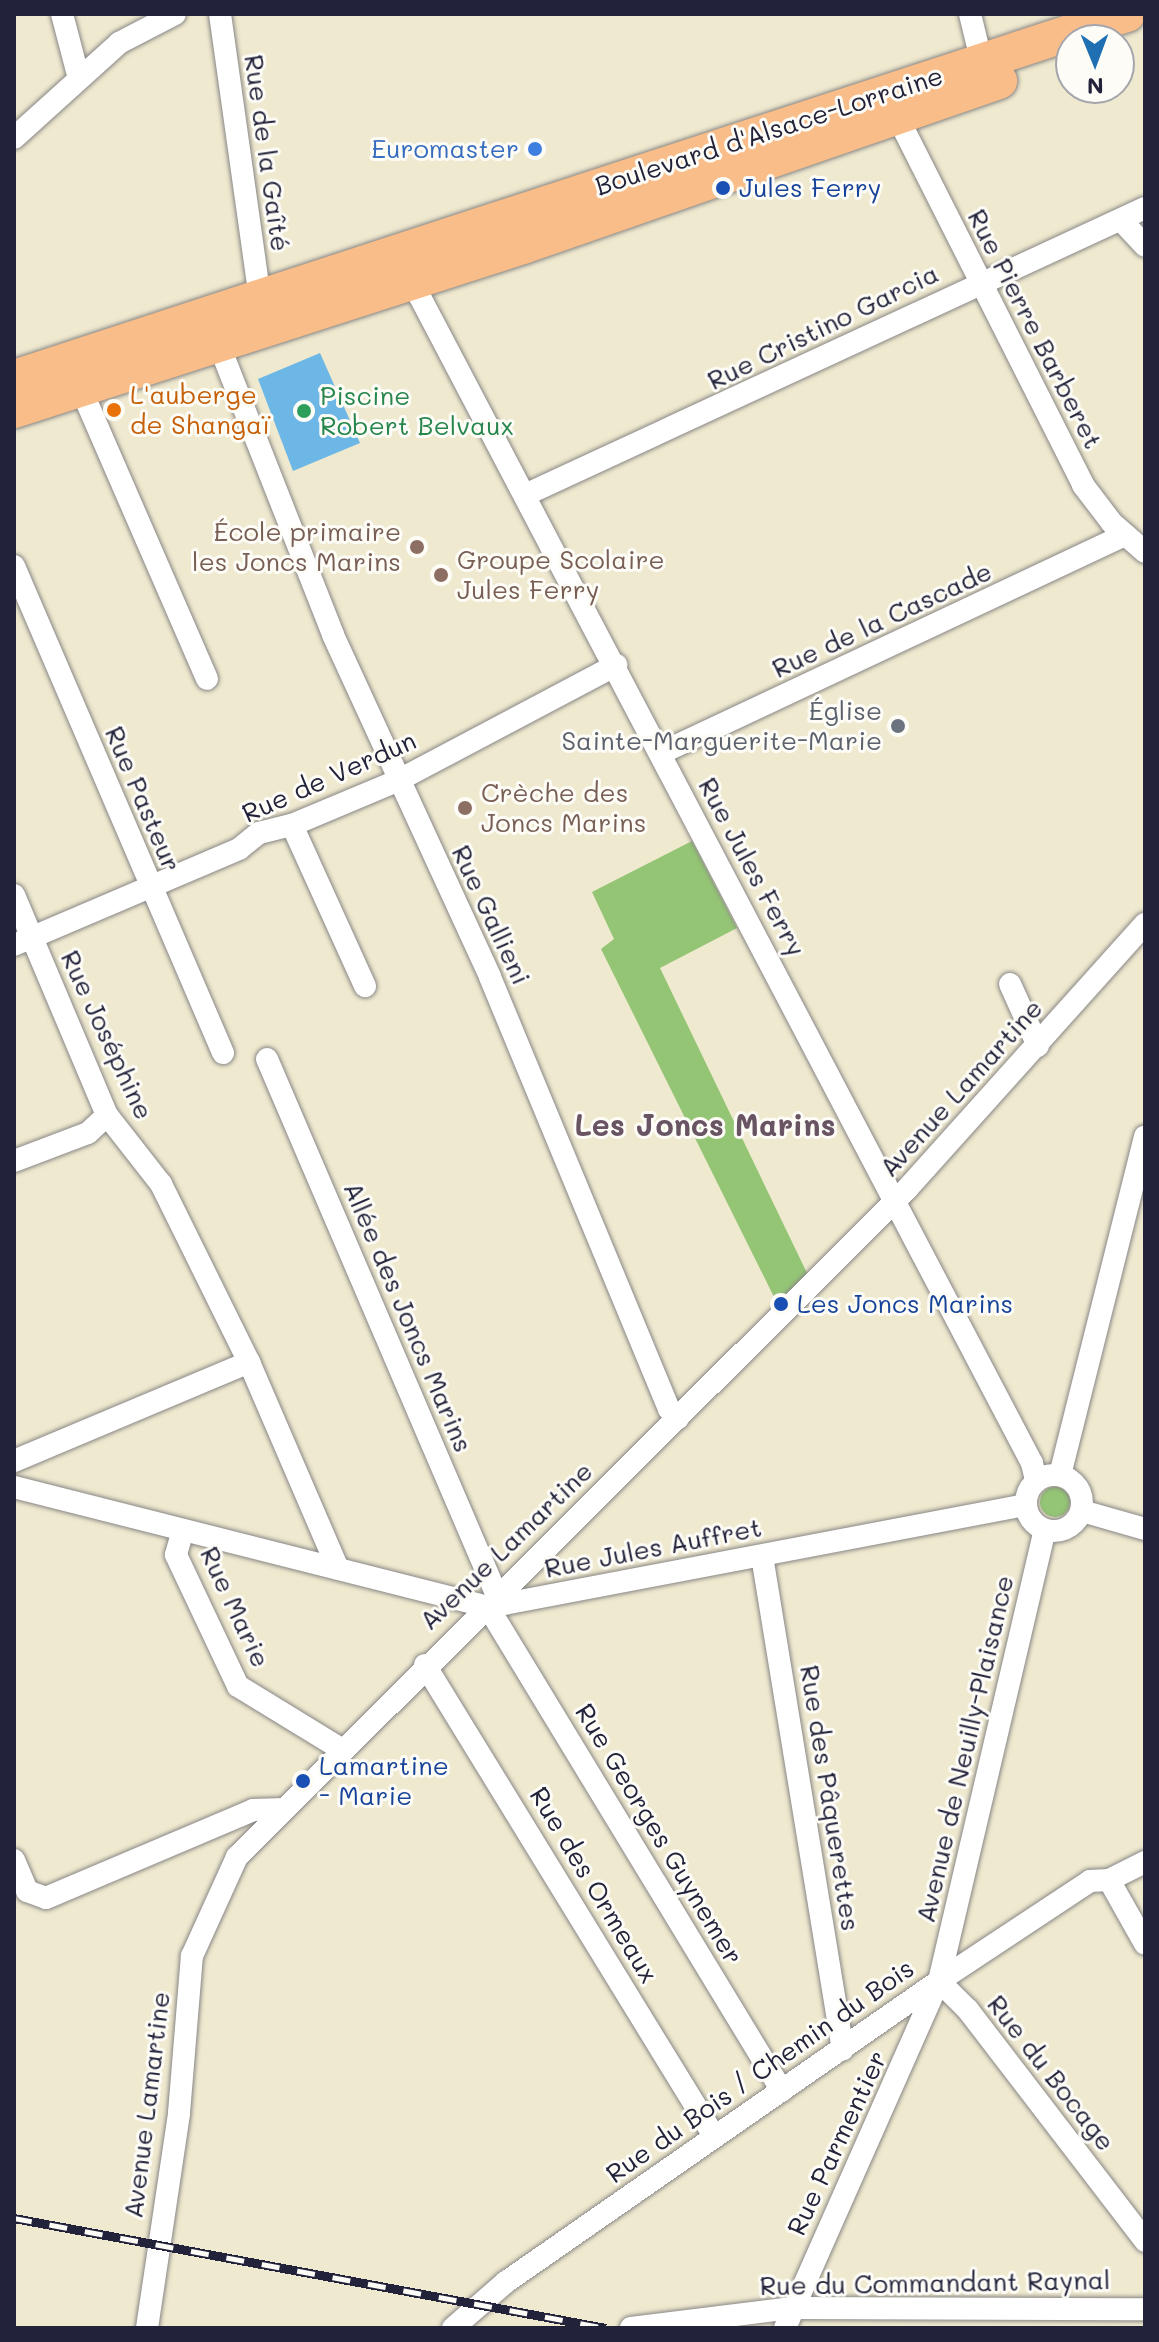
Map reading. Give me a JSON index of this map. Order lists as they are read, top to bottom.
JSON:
{
  "streets": {
    "main road": ["Boulevard d'Alsace-Lorraine"],
    "street": [
      "Rue de la Gaîté",
      "Rue Cristino Garcia",
      "Rue Pierre Barberet",
      "Rue de la Cascade",
      "Rue de Verdun",
      "Rue Pasteur",
      "Rue Jules Ferry",
      "Rue Gallieni",
      "Rue Joséphine",
      "Avenue Lamartine",
      "Allée des Joncs Marins",
      "Rue Jules Auffret",
      "Rue Marie",
      "Avenue de Neuilly-Plaisance",
      "Rue des Pâquerettes",
      "Rue Georges Guynemer",
      "Rue des Ormeaux",
      "Rue du Bois / Chemin du Bois",
      "Rue du Bocage",
      "Rue Parmentier",
      "Rue du Commandant Raynal"
    ]
  },
  "crossings": [
    ["Boulevard d'Alsace-Lorraine", "Rue de la Gaîté"],
    ["Boulevard d'Alsace-Lorraine", "Rue Pierre Barberet"],
    ["Boulevard d'Alsace-Lorraine", "Rue Jules Ferry"],
    ["Boulevard d'Alsace-Lorraine", "Rue Gallieni"],
    ["Rue de la Gaîté", "Rue Gallieni"],
    ["Rue Cristino Garcia", "Rue Pierre Barberet"],
    ["Rue Cristino Garcia", "Rue Jules Ferry"],
    ["Rue Pierre Barberet", "Rue de la Cascade"],
    ["Rue de la Cascade", "Rue Jules Ferry"],
    ["Rue de Verdun", "Rue Pasteur"],
    ["Rue de Verdun", "Rue Jules Ferry"],
    ["Rue de Verdun", "Rue Gallieni"],
    ["Rue de Verdun", "Rue Joséphine"],
    ["Rue Jules Ferry", "Avenue Lamartine"],
    ["Rue Jules Ferry", "Rue Jules Auffret"],
    ["Rue Jules Ferry", "Avenue de Neuilly-Plaisance"],
    ["Rue Gallieni", "Avenue Lamartine"],
    ["Rue Joséphine", "Rue Jules Auffret"],
    ["Avenue Lamartine", "Allée des Joncs Marins"],
    ["Avenue Lamartine", "Rue Jules Auffret"],
    ["Avenue Lamartine", "Rue Marie"],
    ["Avenue Lamartine", "Rue Georges Guynemer"],
    ["Avenue Lamartine", "Rue des Ormeaux"],
    ["Allée des Joncs Marins", "Rue Jules Auffret"],
    ["Allée des Joncs Marins", "Rue Georges Guynemer"],
    ["Rue Jules Auffret", "Rue Marie"],
    ["Rue Jules Auffret", "Avenue de Neuilly-Plaisance"],
    ["Rue Jules Auffret", "Rue des Pâquerettes"],
    ["Rue Jules Auffret", "Rue Georges Guynemer"],
    ["Avenue de Neuilly-Plaisance", "Rue du Bois / Chemin du Bois"],
    ["Avenue de Neuilly-Plaisance", "Rue du Bocage"],
    ["Avenue de Neuilly-Plaisance", "Rue Parmentier"],
    ["Rue des Pâquerettes", "Rue du Bois / Chemin du Bois"],
    ["Rue Georges Guynemer", "Rue du Bois / Chemin du Bois"],
    ["Rue des Ormeaux", "Rue du Bois / Chemin du Bois"],
    ["Rue du Bois / Chemin du Bois", "Rue du Bocage"],
    ["Rue du Bois / Chemin du Bois", "Rue Parmentier"],
    ["Rue du Bocage", "Rue Parmentier"],
    ["Rue Parmentier", "Rue du Commandant Raynal"]
  ],
  "districts": ["Les Joncs Marins"],
  "places": [
    "Euromaster",
    "Jules Ferry",
    "L'auberge de Shangaï",
    "Piscine Robert Belvaux",
    "École primaire les Joncs Marins",
    "Groupe Scolaire Jules Ferry",
    "Église Sainte-Marguerite-Marie",
    "Crèche des Joncs Marins",
    "Les Joncs Marins",
    "Lamartine - Marie"
  ],
  "north": "bottom"
}
